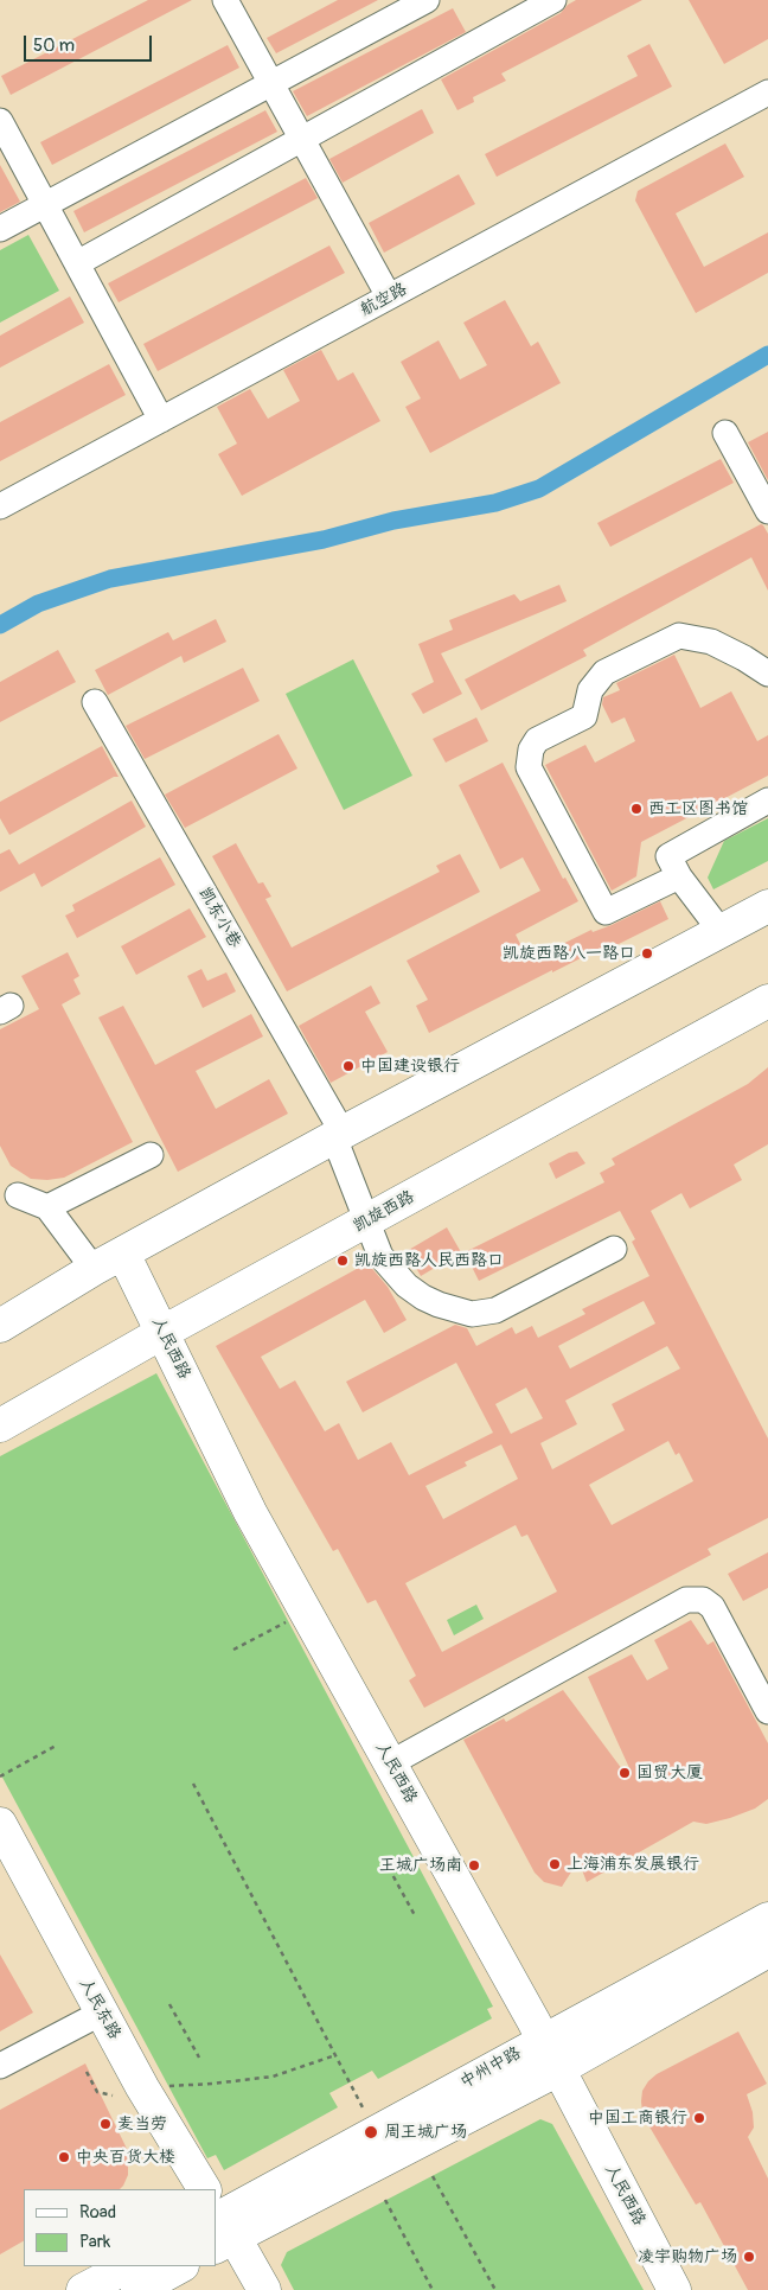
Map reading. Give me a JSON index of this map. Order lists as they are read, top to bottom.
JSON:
{
  "streets": {
    "main road": [
      "凯旋西路",
      "人民西路",
      "人民东路",
      "中州中路"
    ],
    "street": ["航空路", "凯东小巷"]
  },
  "crossings": [
    ["凯东小巷", "凯旋西路"],
    ["凯旋西路", "人民西路"],
    ["人民西路", "中州中路"],
    ["人民东路", "中州中路"]
  ],
  "places": [
    "西工区图书馆",
    "凯旋西路八一路口",
    "中国建设银行",
    "凯旋西路人民西路口",
    "国贸大厦",
    "上海浦东发展银行",
    "王城广场南",
    "中国工商银行",
    "麦当劳",
    "周王城广场",
    "中央百货大楼",
    "凌宇购物广场"
  ],
  "legend": ["Road", "Park"],
  "scale_bar": "50 m"
}
